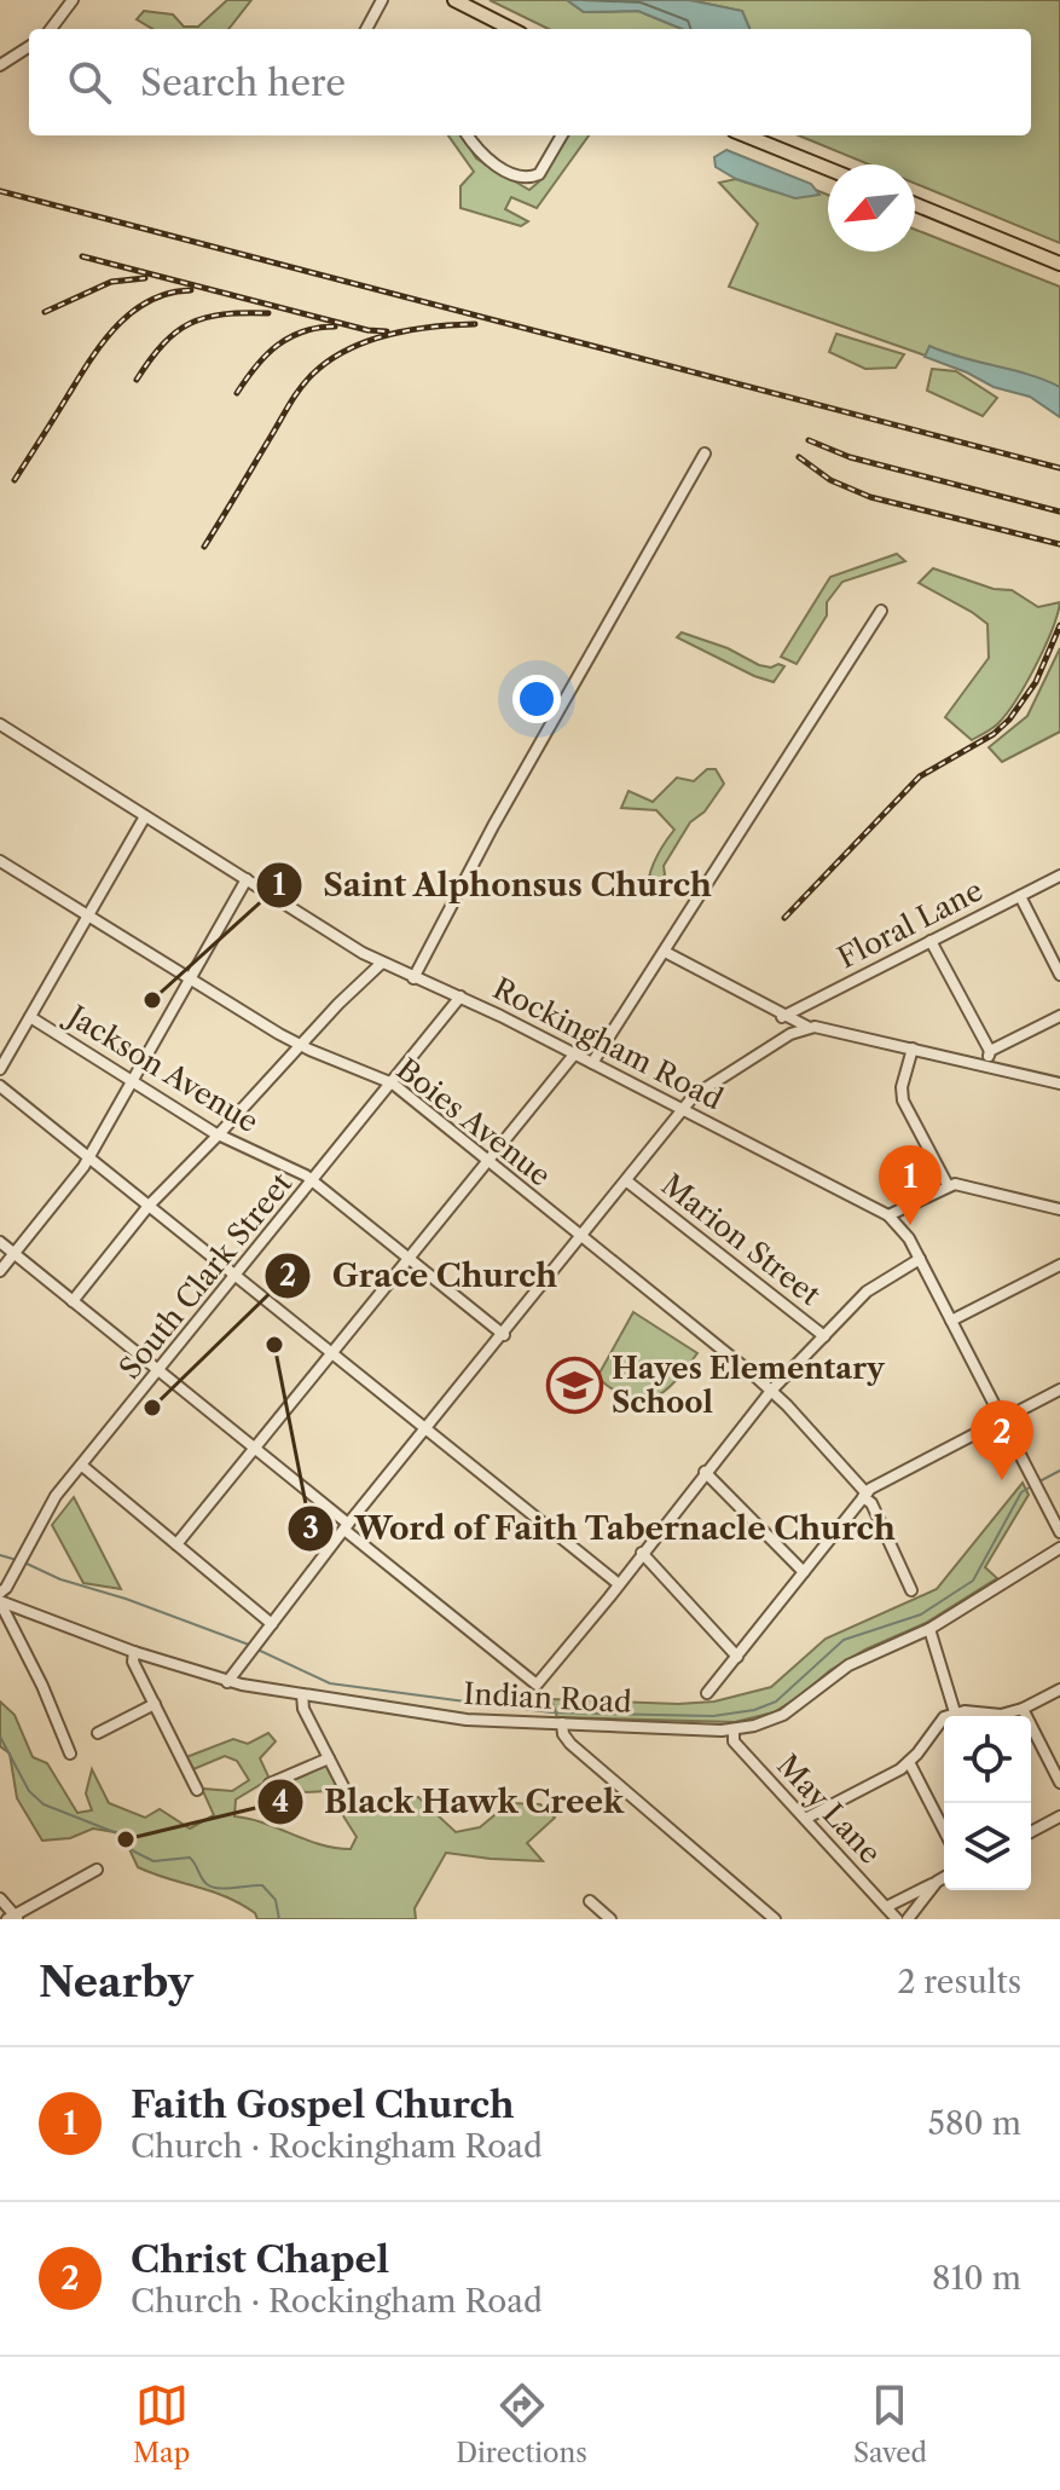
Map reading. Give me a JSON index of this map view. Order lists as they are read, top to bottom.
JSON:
{
  "streets": {
    "street": [
      "Floral Lane",
      "Rockingham Road",
      "Jackson Avenue",
      "Boies Avenue",
      "Marion Street",
      "South Clark Street",
      "Indian Road",
      "May Lane"
    ]
  },
  "crossings": [
    ["Rockingham Road", "South Clark Street"],
    ["Jackson Avenue", "South Clark Street"],
    ["Boies Avenue", "South Clark Street"],
    ["Indian Road", "May Lane"]
  ],
  "places": {
    "other": [
      "Saint Alphonsus Church",
      "Word of Faith Tabernacle Church",
      "Grace Church",
      "Black Hawk Creek"
    ],
    "school or university": ["Hayes Elementary School"]
  },
  "north": "bottom left",
  "page": {
    "search": "Search here",
    "pins": ["1", "2"],
    "heading": ["Nearby", "2 results"],
    "list": [
      {
        "mark": "1",
        "name": "Faith Gospel Church",
        "note": "Church · Rockingham Road",
        "value": "580 m"
      },
      {
        "mark": "2",
        "name": "Christ Chapel",
        "note": "Church · Rockingham Road",
        "value": "810 m"
      }
    ],
    "nav": ["Map", "Directions", "Saved"]
  }
}
